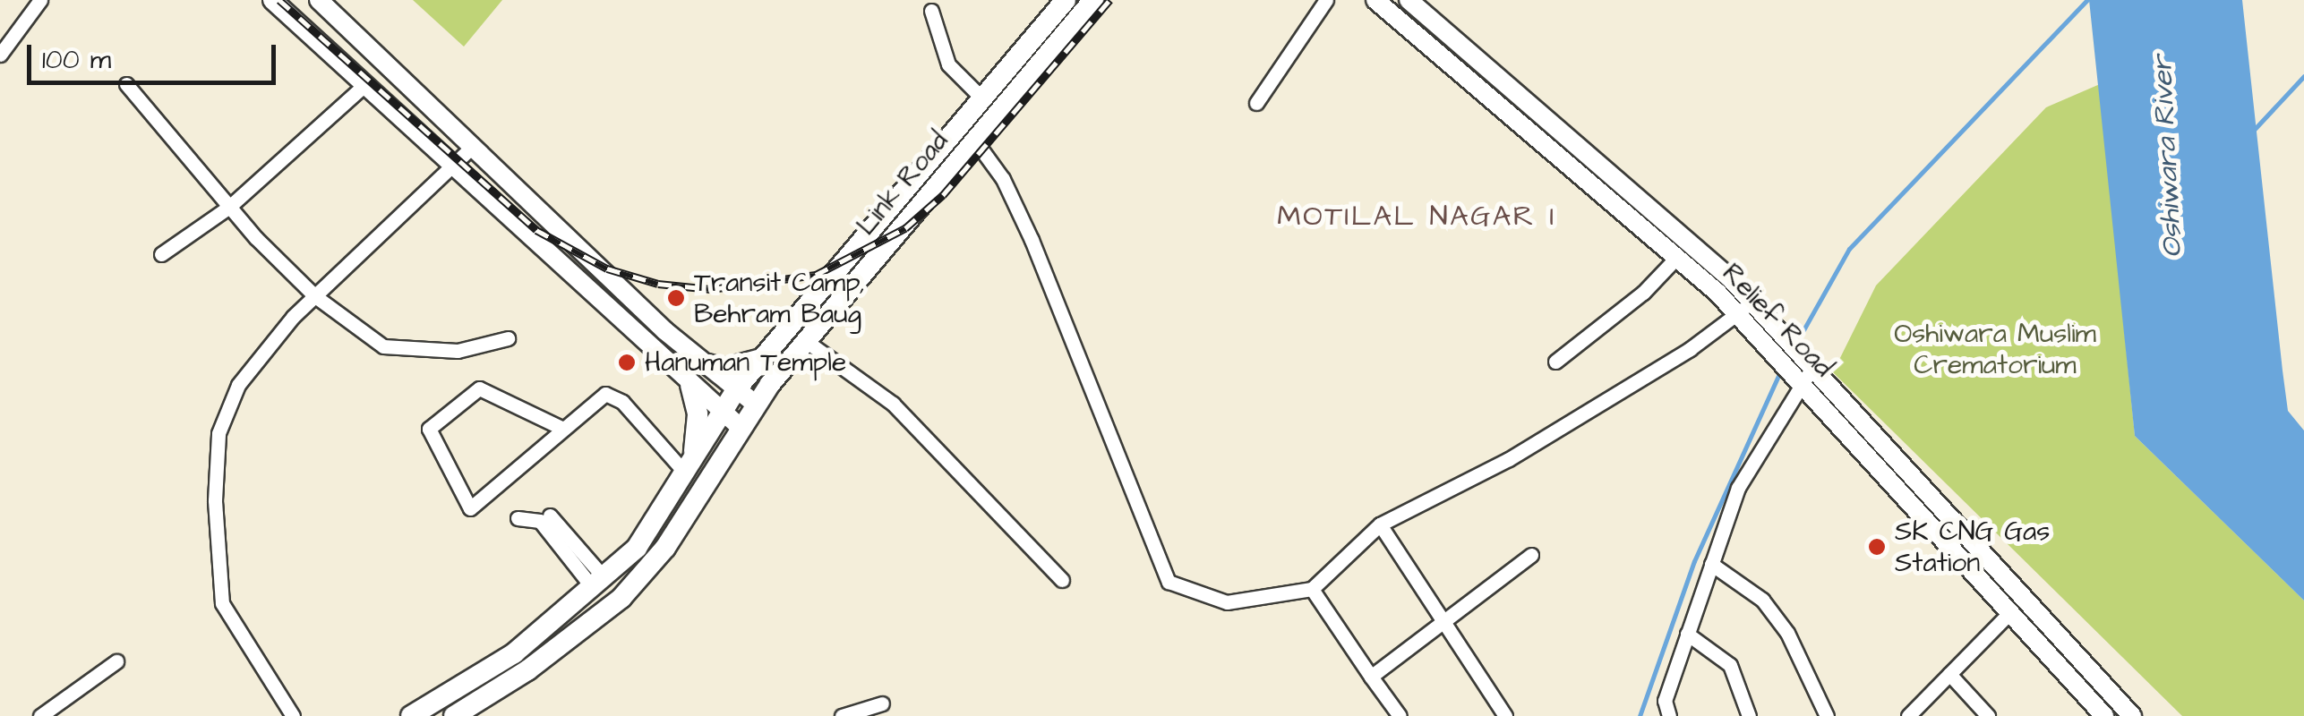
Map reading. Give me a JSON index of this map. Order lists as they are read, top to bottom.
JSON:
{
  "streets": {
    "main road": ["Link Road"],
    "street": ["Relief Road"]
  },
  "districts": ["MOTILAL NAGAR I"],
  "water": ["Oshiwara River"],
  "parks": ["Oshiwara Muslim Crematorium"],
  "places": ["Transit Camp, Behram Baug", "Hanuman Temple", "SK CNG Gas Station"],
  "scale_bar": "100 m"
}
